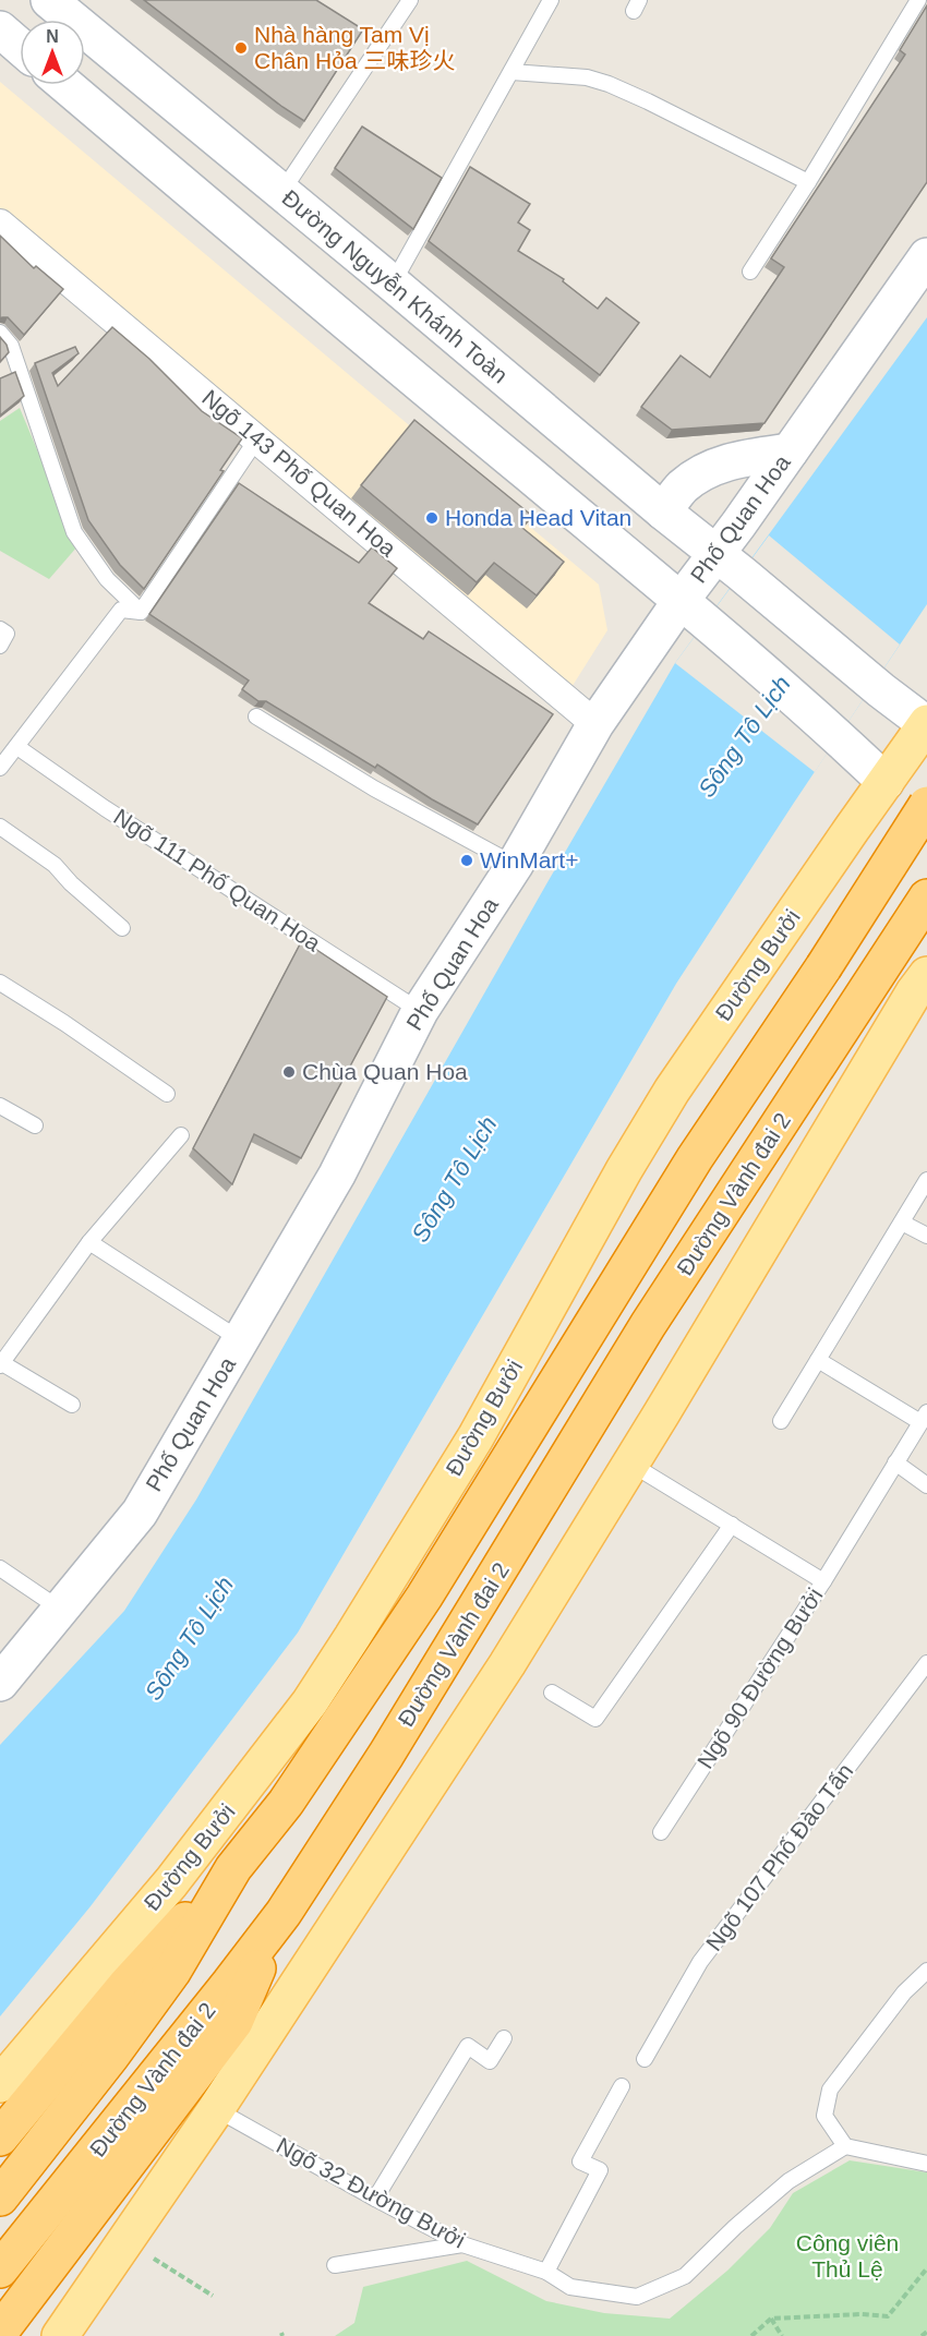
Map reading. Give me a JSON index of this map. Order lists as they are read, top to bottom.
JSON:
{
  "streets": {
    "highway": ["Đường Vành đai 2"],
    "main road": ["Đường Nguyễn Khánh Toàn", "Phố Quan Hoa", "Đường Bưởi"],
    "street": ["Ngõ 143 Phố Quan Hoa"],
    "lane": [
      "Ngõ 111 Phố Quan Hoa",
      "Ngõ 90 Đường Bưởi",
      "Ngõ 107 Phố Đào Tấn",
      "Ngõ 32 Đường Bưởi"
    ]
  },
  "crossings": [
    ["Đường Nguyễn Khánh Toàn", "Phố Quan Hoa"],
    ["Đường Nguyễn Khánh Toàn", "Đường Bưởi"],
    ["Ngõ 143 Phố Quan Hoa", "Phố Quan Hoa"],
    ["Phố Quan Hoa", "Ngõ 111 Phố Quan Hoa"]
  ],
  "water": ["Sông Tô Lịch"],
  "parks": ["Công viên Thủ Lệ"],
  "places": [
    "Nhà hàng Tam Vị Chân Hỏa 三味珍火",
    "Honda Head Vitan",
    "WinMart+",
    "Chùa Quan Hoa"
  ],
  "north": "top"
}
